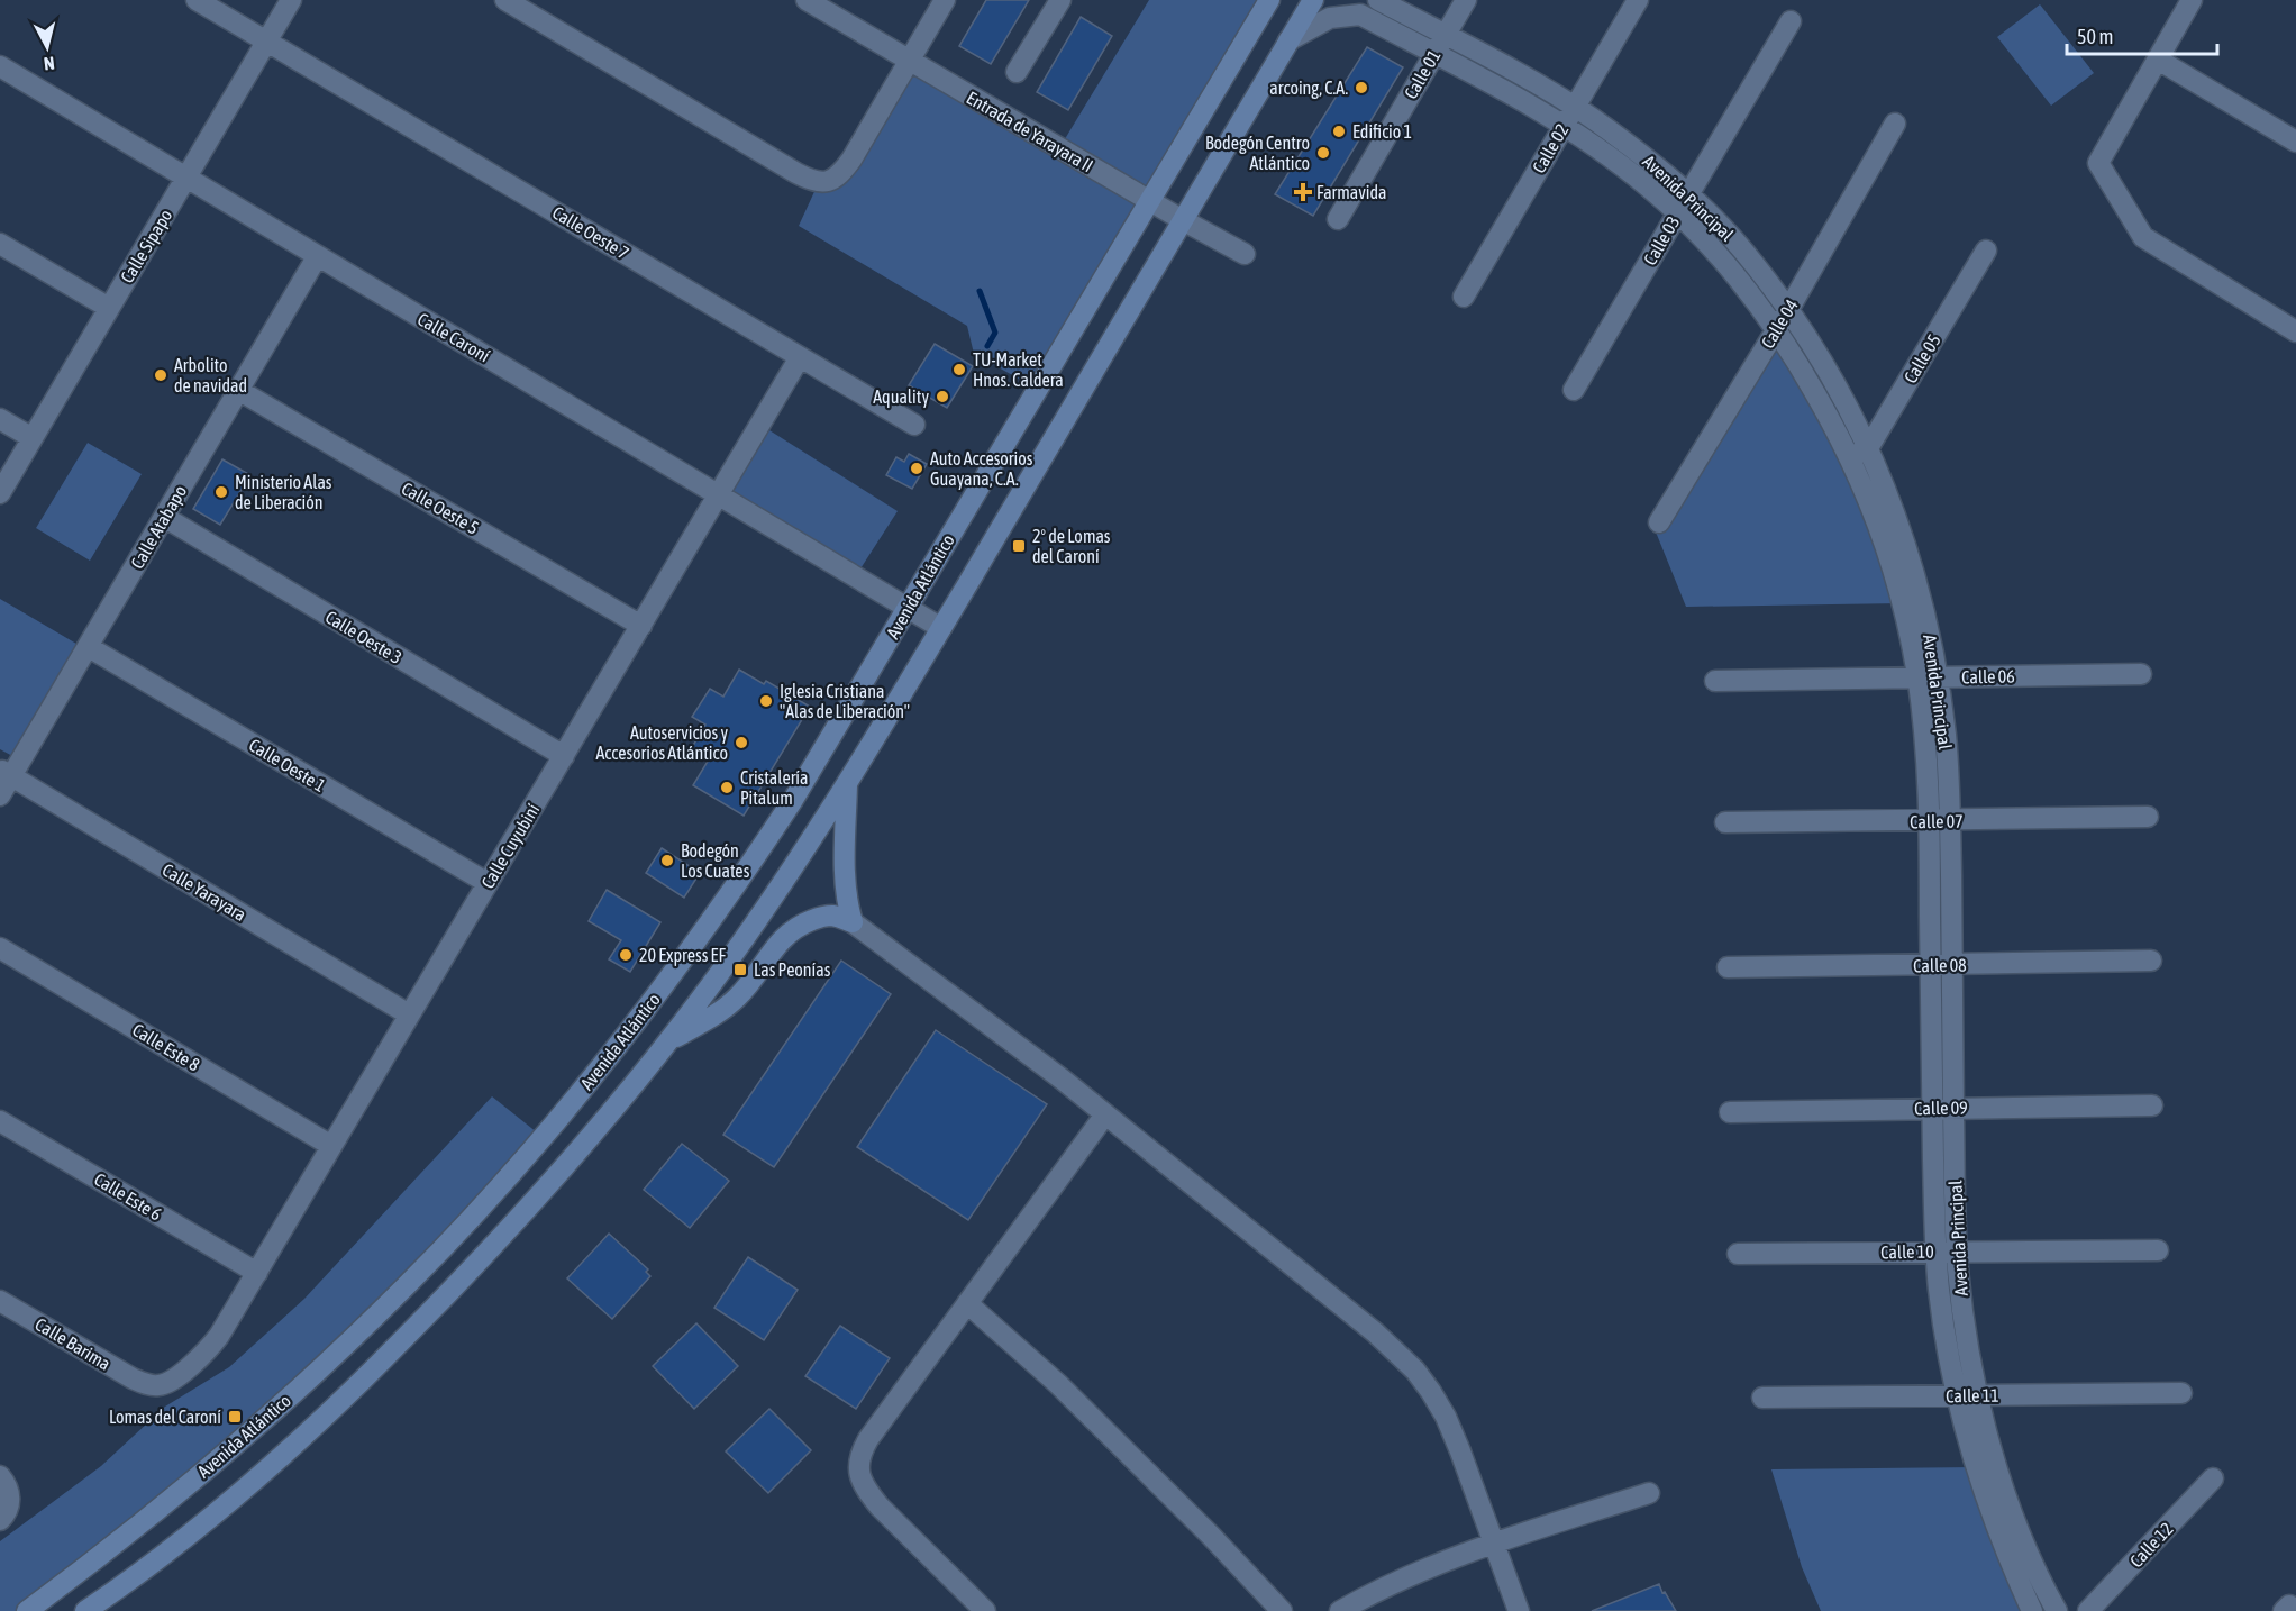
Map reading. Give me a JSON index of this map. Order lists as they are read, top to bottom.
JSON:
{
  "streets": {
    "main road": ["Avenida Atlántico"],
    "street": [
      "Calle 01",
      "Entrada de Yarayara II",
      "Calle 02",
      "Avenida Principal",
      "Calle Oeste 7",
      "Calle 03",
      "Calle Sipapo",
      "Calle 04",
      "Calle Caroní",
      "Calle 05",
      "Calle Oeste 5",
      "Calle Atabapo",
      "Calle Oeste 3",
      "Calle 06",
      "Calle Oeste 1",
      "Calle 07",
      "Calle Cuyubiní",
      "Calle Yarayara",
      "Calle 08",
      "Calle Este 8",
      "Calle 09",
      "Calle Este 6",
      "Calle 10",
      "Calle Barima",
      "Calle 11",
      "Calle 12"
    ]
  },
  "crossings": [
    ["Calle 01", "Avenida Principal"],
    ["Entrada de Yarayara II", "Avenida Atlántico"],
    ["Calle 02", "Avenida Principal"],
    ["Avenida Principal", "Calle 03"],
    ["Avenida Principal", "Calle 04"],
    ["Avenida Principal", "Calle 05"],
    ["Avenida Principal", "Avenida Atlántico"],
    ["Avenida Principal", "Calle 06"],
    ["Avenida Principal", "Calle 07"],
    ["Avenida Principal", "Calle 08"],
    ["Avenida Principal", "Calle 09"],
    ["Avenida Principal", "Calle 10"],
    ["Avenida Principal", "Calle 11"],
    ["Calle Oeste 7", "Calle Sipapo"],
    ["Calle Oeste 7", "Calle Cuyubiní"],
    ["Calle Sipapo", "Calle Caroní"],
    ["Calle Caroní", "Calle Atabapo"],
    ["Calle Caroní", "Avenida Atlántico"],
    ["Calle Caroní", "Calle Cuyubiní"],
    ["Calle Oeste 5", "Calle Atabapo"],
    ["Calle Oeste 5", "Calle Cuyubiní"],
    ["Calle Atabapo", "Calle Oeste 3"],
    ["Calle Atabapo", "Calle Oeste 1"],
    ["Calle Atabapo", "Calle Yarayara"],
    ["Calle Oeste 3", "Calle Cuyubiní"],
    ["Calle Oeste 1", "Calle Cuyubiní"],
    ["Calle Cuyubiní", "Calle Yarayara"],
    ["Calle Cuyubiní", "Calle Este 8"],
    ["Calle Cuyubiní", "Calle Este 6"],
    ["Calle Cuyubiní", "Calle Barima"]
  ],
  "places": {
    "other": [
      "arcoing, C.A.",
      "Edificio 1",
      "Bodegón Centro Atlántico",
      "TU-Market Hnos. Caldera",
      "Arbolito de navidad",
      "Aquality",
      "Auto Accesorios Guayana, C.A.",
      "Ministerio Alas de Liberación",
      "Iglesia Cristiana \"Alas de Liberación\"",
      "Autoservicios y Accesorios Atlántico",
      "Cristalería Pitalum",
      "Bodegón Los Cuates",
      "20 Express EF"
    ],
    "health": ["Farmavida"],
    "transit": ["2° de Lomas del Caroní", "Las Peonías", "Lomas del Caroní"]
  },
  "scale_bar": "50 m",
  "north": "bottom"
}
